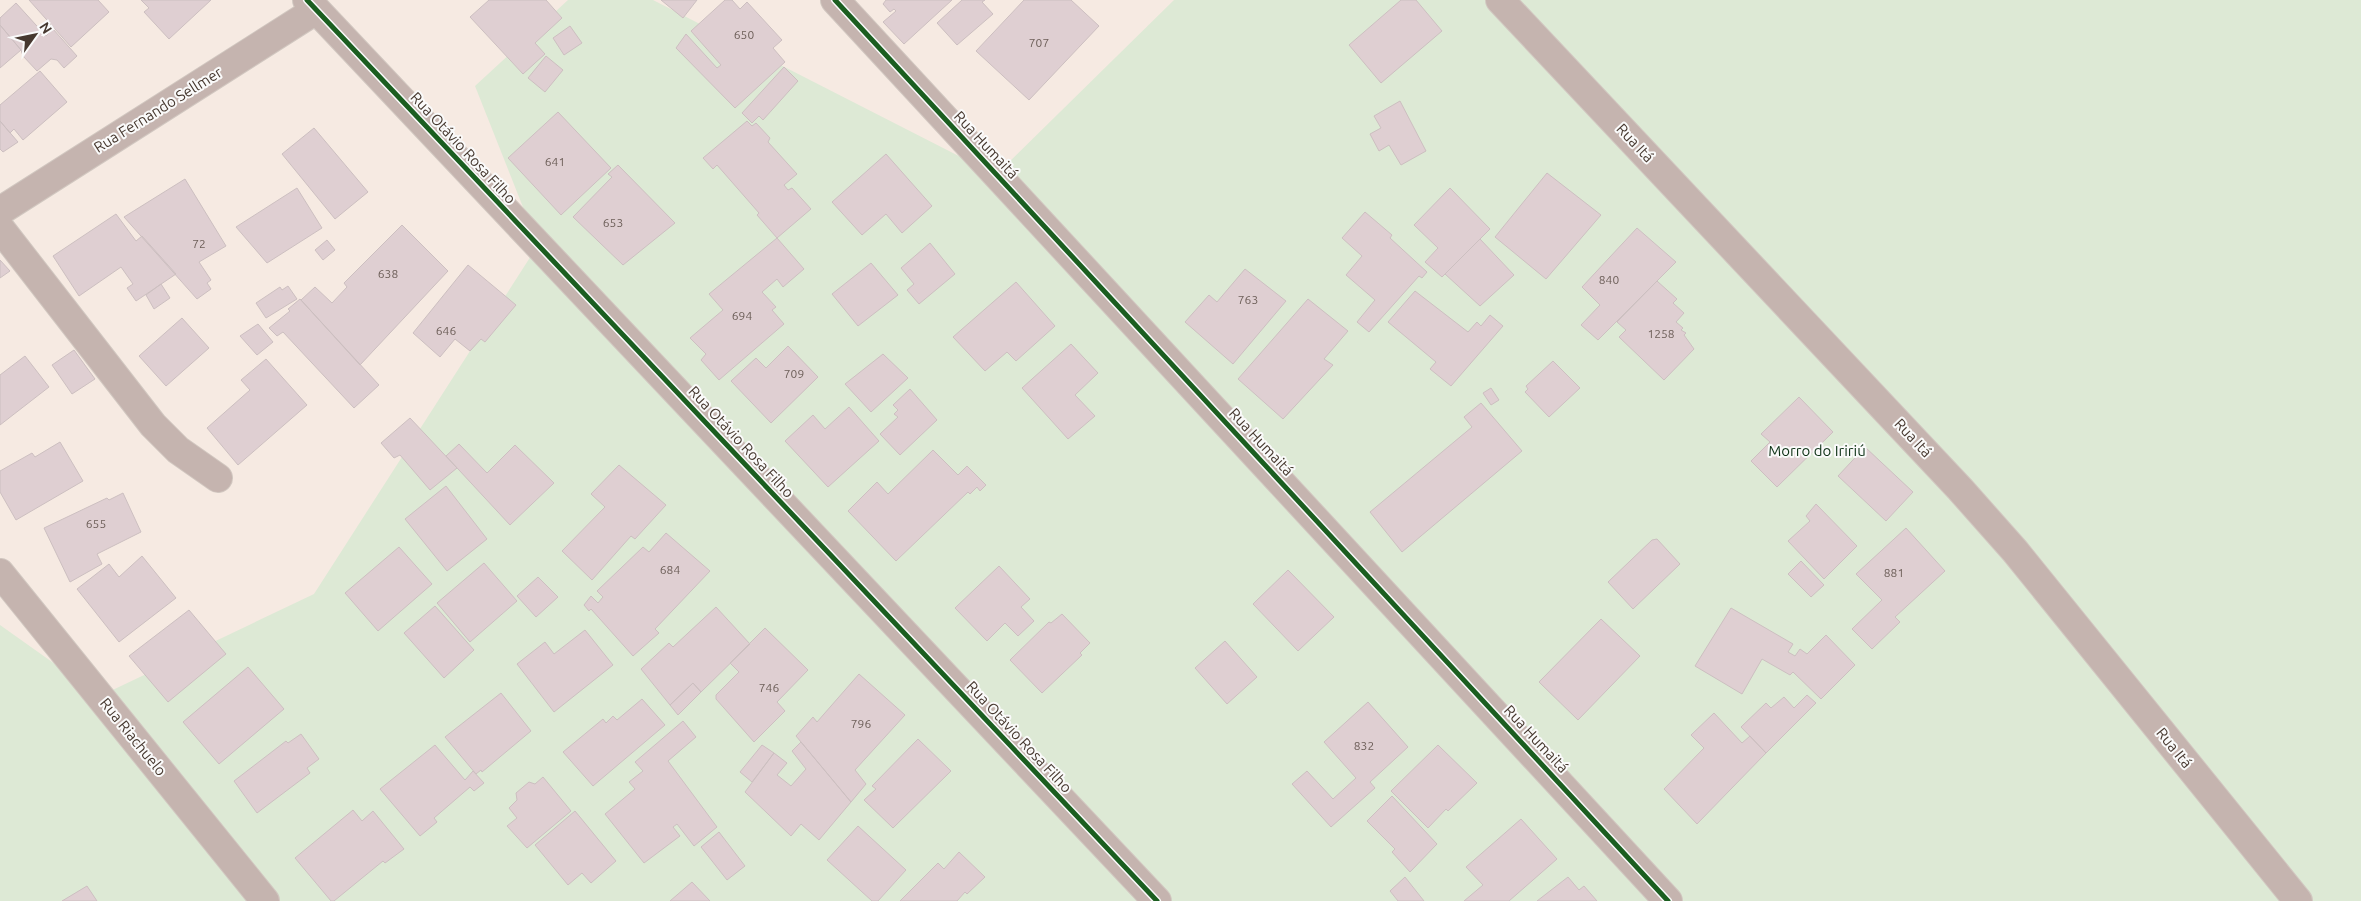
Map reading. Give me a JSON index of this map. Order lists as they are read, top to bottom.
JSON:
{
  "streets": {
    "street": [
      "Rua Fernando Sellmer",
      "Rua Itá",
      "Rua Humaitá",
      "Rua Otávio Rosa Filho",
      "Rua Riachuelo"
    ]
  },
  "crossings": [
    ["Rua Fernando Sellmer", "Rua Otávio Rosa Filho"]
  ],
  "parks": ["Morro do Iririú"],
  "house_numbers": [
    "650",
    "707",
    "641",
    "653",
    "72",
    "638",
    "840",
    "763",
    "694",
    "646",
    "1258",
    "709",
    "655",
    "684",
    "881",
    "746",
    "796",
    "832"
  ],
  "north": "top right"
}
